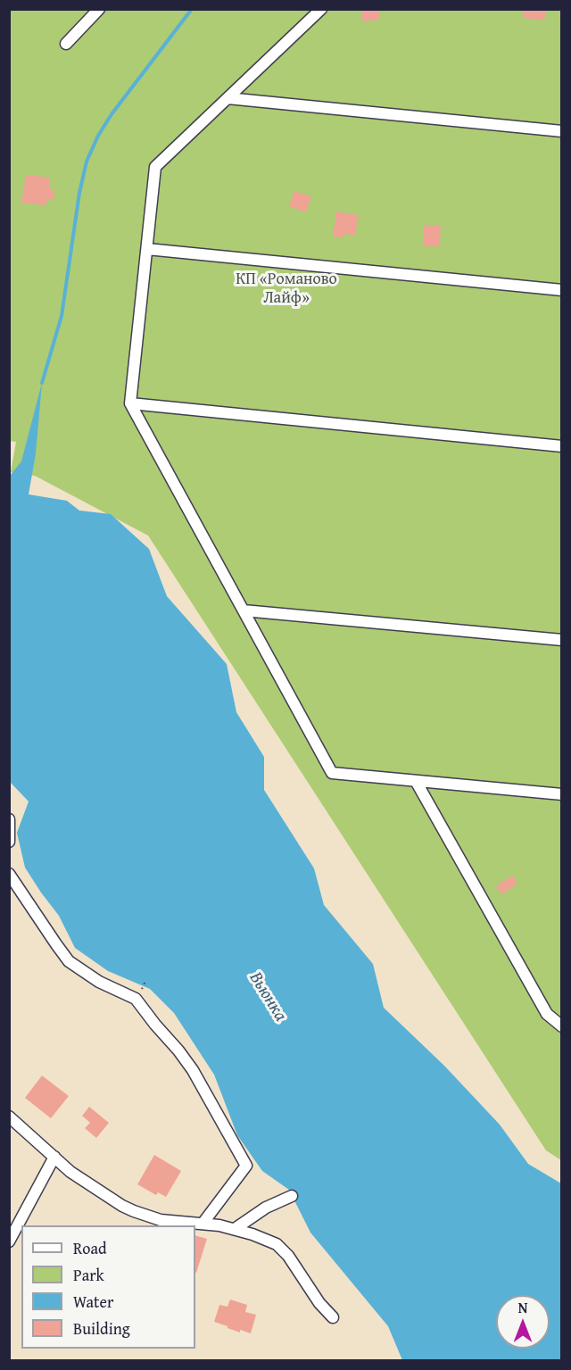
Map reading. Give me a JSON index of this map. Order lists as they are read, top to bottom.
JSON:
{
  "water": ["Вьюнка"],
  "parks": ["КП «Романово Лайф»"],
  "legend": [
    "Road",
    "Park",
    "Water",
    "Building"
  ],
  "north": "top"
}
